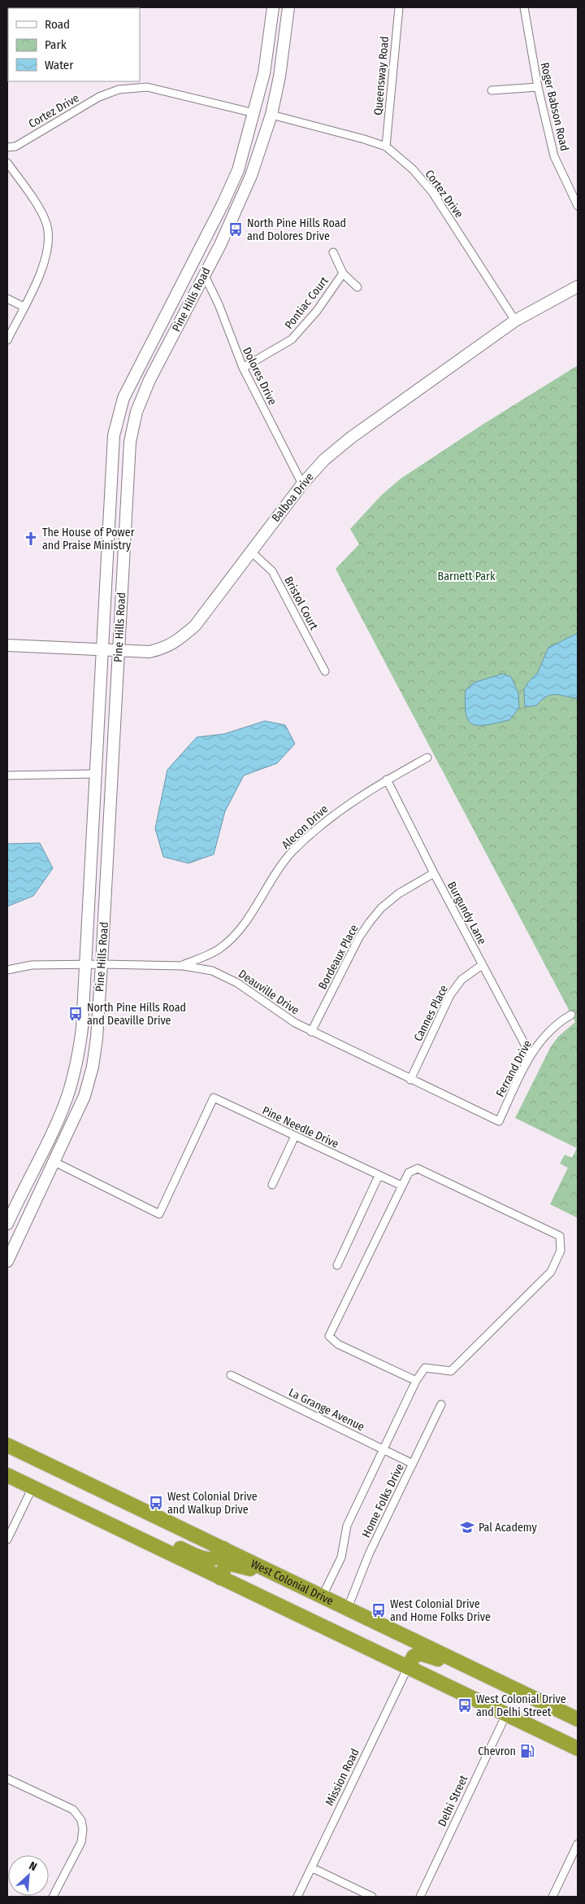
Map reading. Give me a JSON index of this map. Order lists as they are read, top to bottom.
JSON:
{
  "streets": {
    "highway": ["West Colonial Drive"],
    "main road": ["Pine Hills Road", "Balboa Drive"],
    "street": [
      "Queensway Road",
      "Roger Babson Road",
      "Cortez Drive",
      "Pontiac Court",
      "Dolores Drive",
      "Bristol Court",
      "Alecon Drive",
      "Burgundy Lane",
      "Bordeaux Place",
      "Deauville Drive",
      "Cannes Place",
      "Ferrand Drive",
      "Pine Needle Drive",
      "La Grange Avenue",
      "Home Folks Drive",
      "Mission Road",
      "Delhi Street"
    ]
  },
  "crossings": [
    ["Queensway Road", "Cortez Drive"],
    ["Cortez Drive", "Pine Hills Road"],
    ["Cortez Drive", "Balboa Drive"],
    ["Pine Hills Road", "Dolores Drive"],
    ["Pine Hills Road", "Balboa Drive"],
    ["Pine Hills Road", "Deauville Drive"],
    ["Pine Hills Road", "Pine Needle Drive"],
    ["Pontiac Court", "Dolores Drive"],
    ["Dolores Drive", "Balboa Drive"],
    ["Balboa Drive", "Bristol Court"],
    ["Alecon Drive", "Burgundy Lane"],
    ["Alecon Drive", "Deauville Drive"],
    ["Burgundy Lane", "Bordeaux Place"],
    ["Burgundy Lane", "Cannes Place"],
    ["Burgundy Lane", "Ferrand Drive"],
    ["Bordeaux Place", "Deauville Drive"],
    ["Deauville Drive", "Cannes Place"],
    ["Deauville Drive", "Ferrand Drive"],
    ["La Grange Avenue", "Home Folks Drive"],
    ["Home Folks Drive", "West Colonial Drive"]
  ],
  "parks": ["Barnett Park"],
  "places": {
    "bus stop": [
      "North Pine Hills Road and Dolores Drive",
      "North Pine Hills Road and Deaville Drive",
      "West Colonial Drive and Walkup Drive",
      "West Colonial Drive and Home Folks Drive",
      "West Colonial Drive and Delhi Street"
    ],
    "church": ["The House of Power and Praise Ministry"],
    "school or university": ["Pal Academy"],
    "fuel station": ["Chevron"]
  },
  "legend": ["Road", "Park", "Water"],
  "north": "top right"
}
